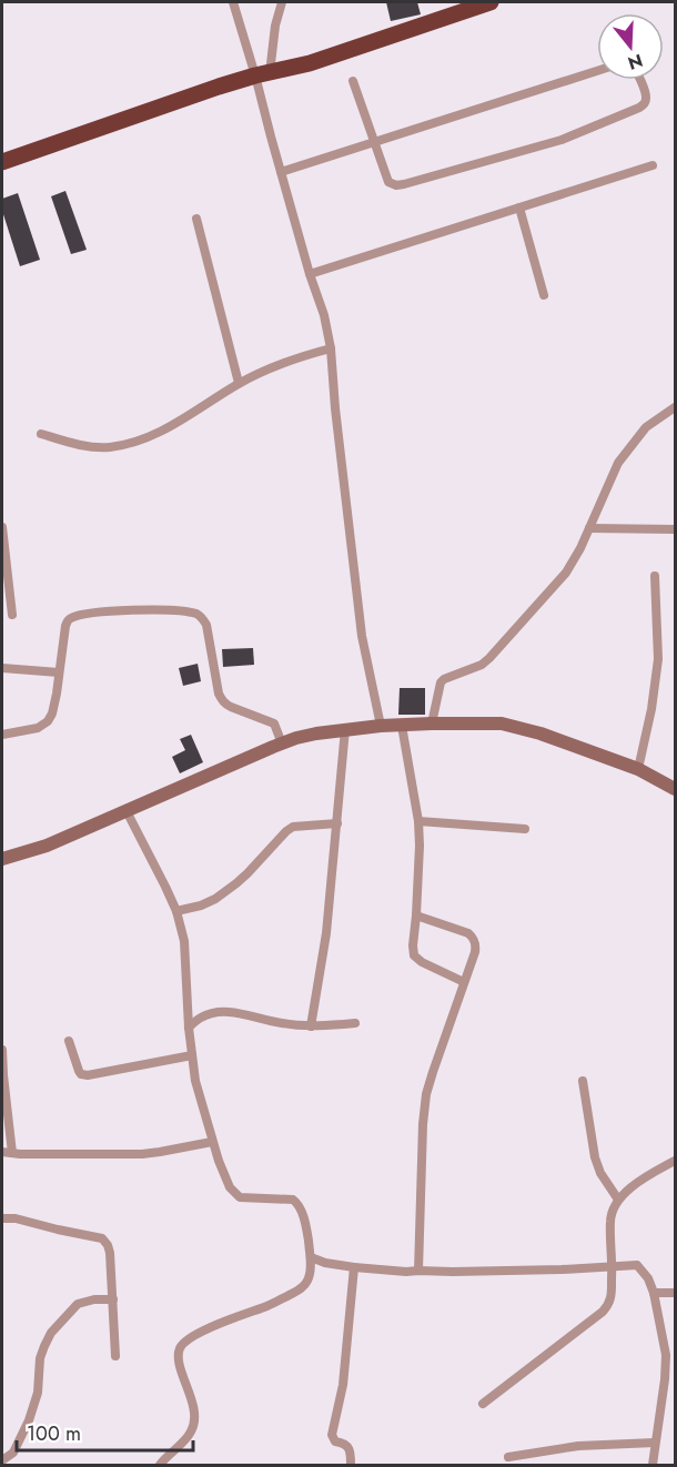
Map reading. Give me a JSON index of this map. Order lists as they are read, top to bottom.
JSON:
{
  "scale_bar": "100 m",
  "north": "bottom"
}
